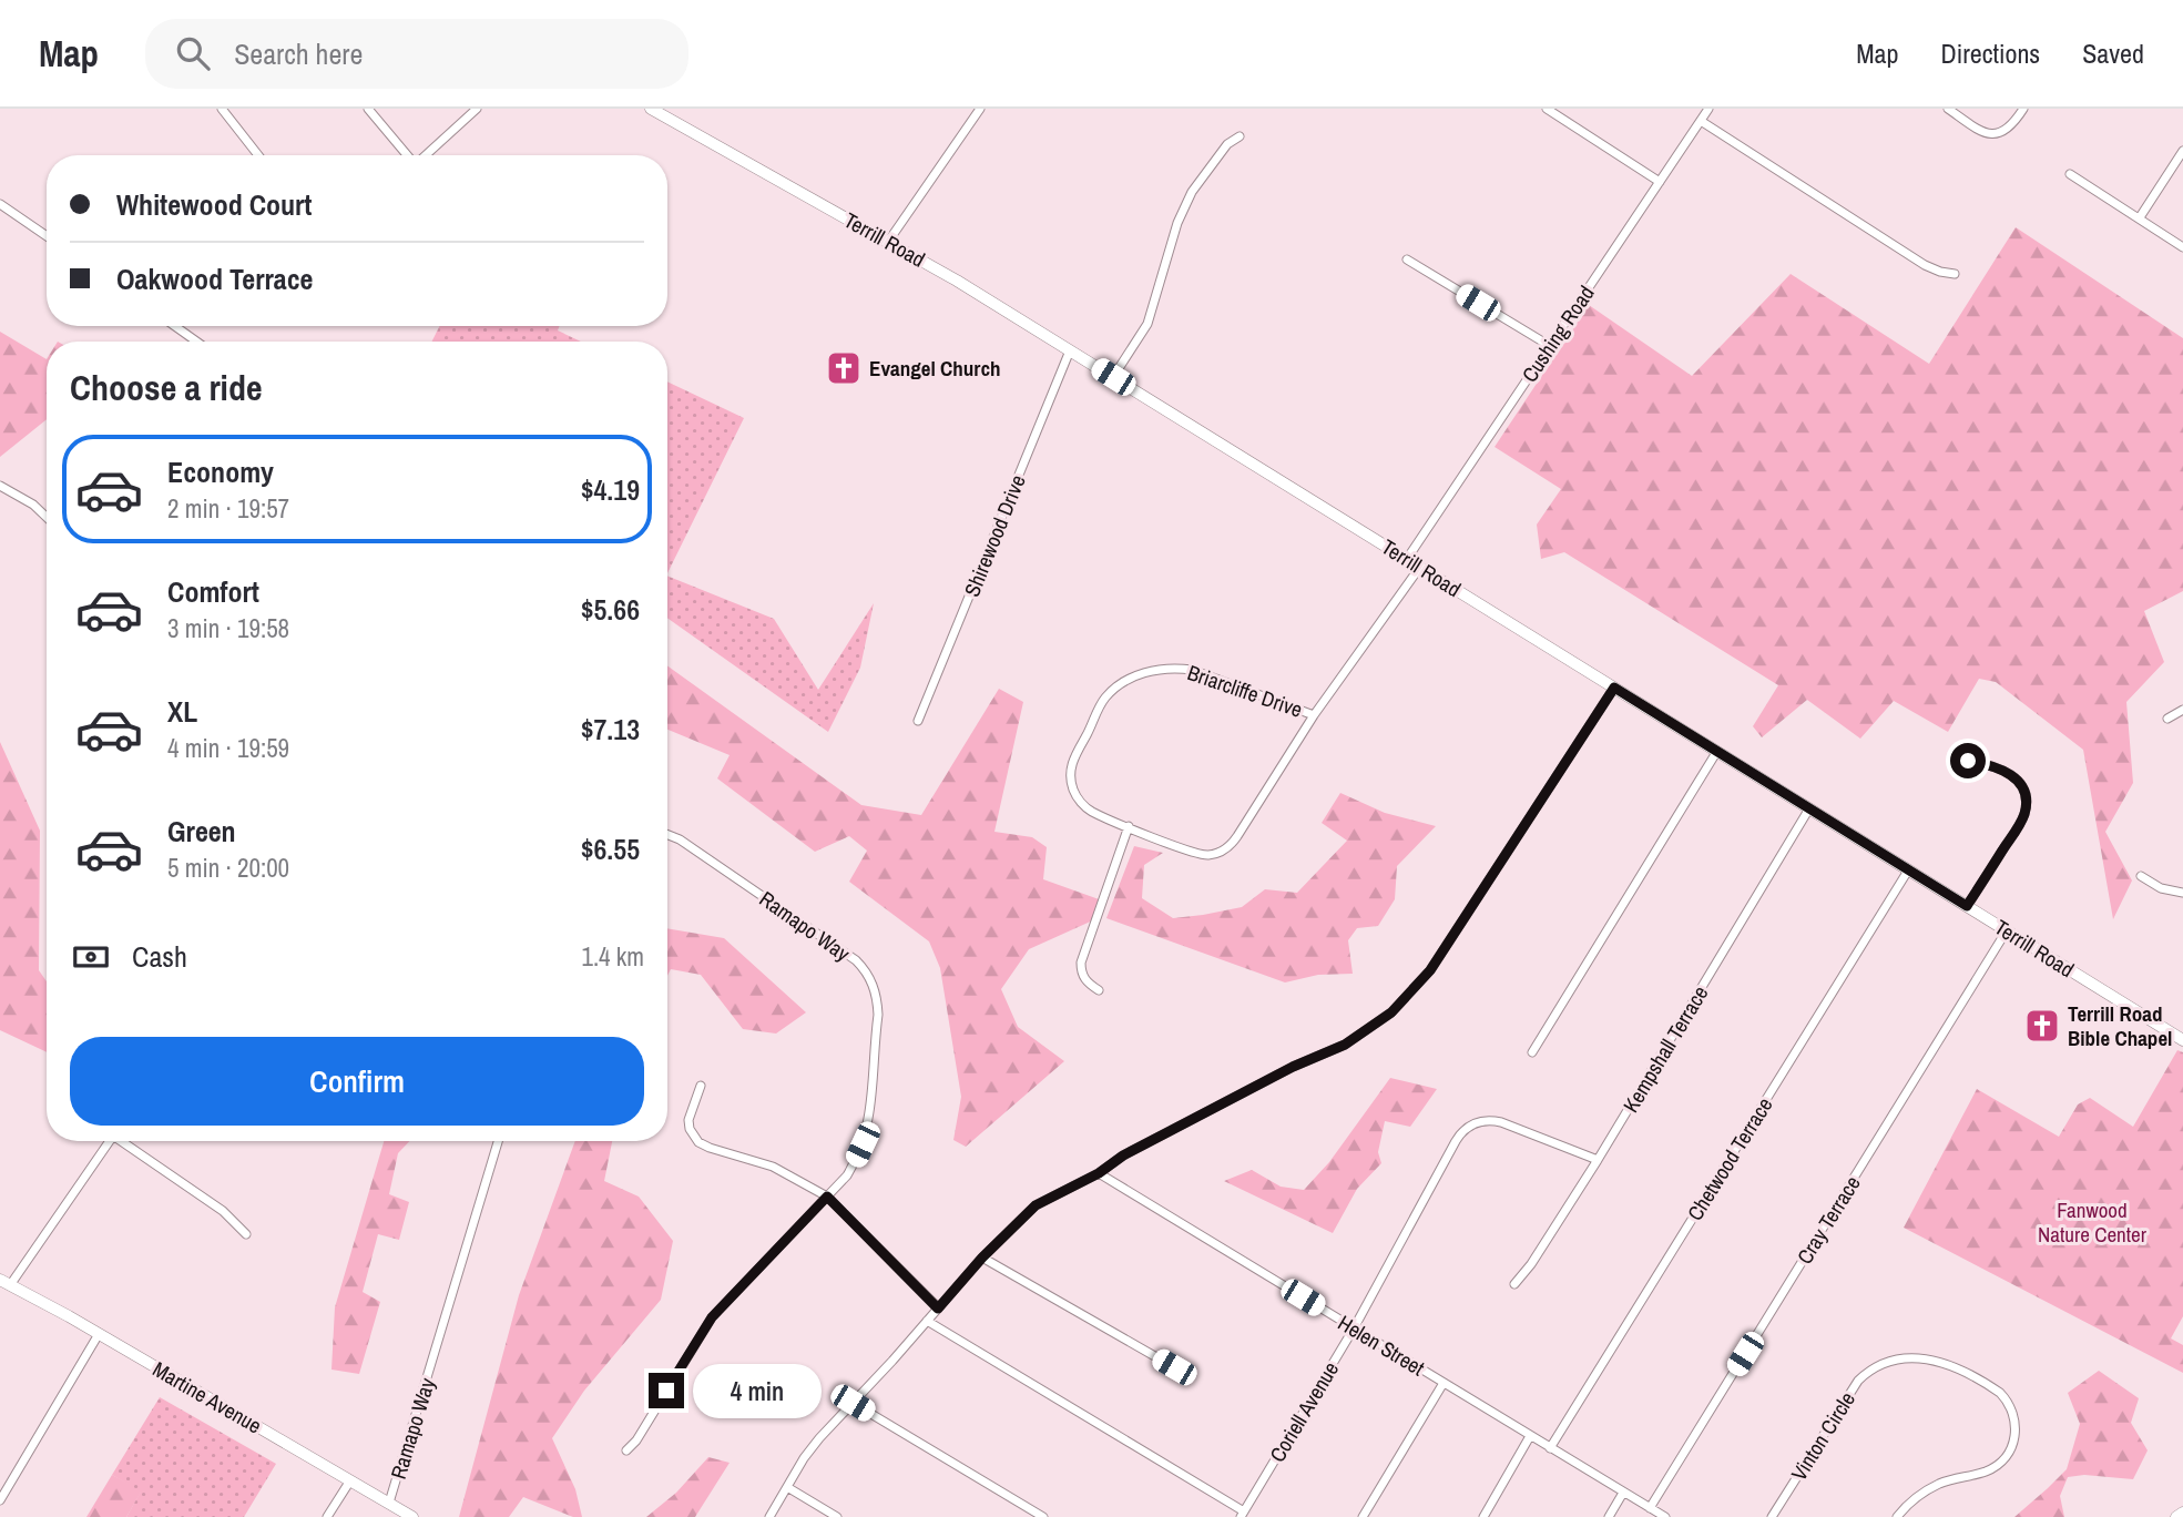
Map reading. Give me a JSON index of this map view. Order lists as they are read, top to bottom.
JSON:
{
  "streets": {
    "street": [
      "Terrill Road",
      "Cushing Road",
      "Shirewood Drive",
      "Briarcliffe Drive",
      "Ramapo Way",
      "Kempshall Terrace",
      "Chetwood Terrace",
      "Cray Terrace",
      "Helen Street",
      "Martine Avenue",
      "Coriell Avenue",
      "Vinton Circle"
    ]
  },
  "crossings": [
    ["Terrill Road", "Cushing Road"],
    ["Terrill Road", "Shirewood Drive"],
    ["Terrill Road", "Briarcliffe Drive"],
    ["Terrill Road", "Kempshall Terrace"],
    ["Terrill Road", "Chetwood Terrace"],
    ["Terrill Road", "Cray Terrace"],
    ["Ramapo Way", "Martine Avenue"],
    ["Kempshall Terrace", "Coriell Avenue"],
    ["Chetwood Terrace", "Helen Street"],
    ["Cray Terrace", "Helen Street"],
    ["Helen Street", "Coriell Avenue"]
  ],
  "parks": ["Fanwood Nature Center"],
  "places": {
    "church": ["Evangel Church", "Terrill Road Bible Chapel"]
  },
  "page": {
    "header": "Map",
    "search": "Search here",
    "nav": ["Map", "Directions", "Saved"],
    "banner": ["Whitewood Court", "Oakwood Terrace"],
    "heading": "Choose a ride",
    "list": [
      {
        "name": "Economy",
        "note": "2 min · 19:57",
        "value": "$4.19"
      },
      {
        "name": "Comfort",
        "note": "3 min · 19:58",
        "value": "$5.66"
      },
      {
        "name": "XL",
        "note": "4 min · 19:59",
        "value": "$7.13"
      },
      {
        "name": "Green",
        "note": "5 min · 20:00",
        "value": "$6.55"
      }
    ],
    "pay": ["Cash", "1.4 km"],
    "buttons": "Confirm",
    "bubble": "4 min"
  }
}
